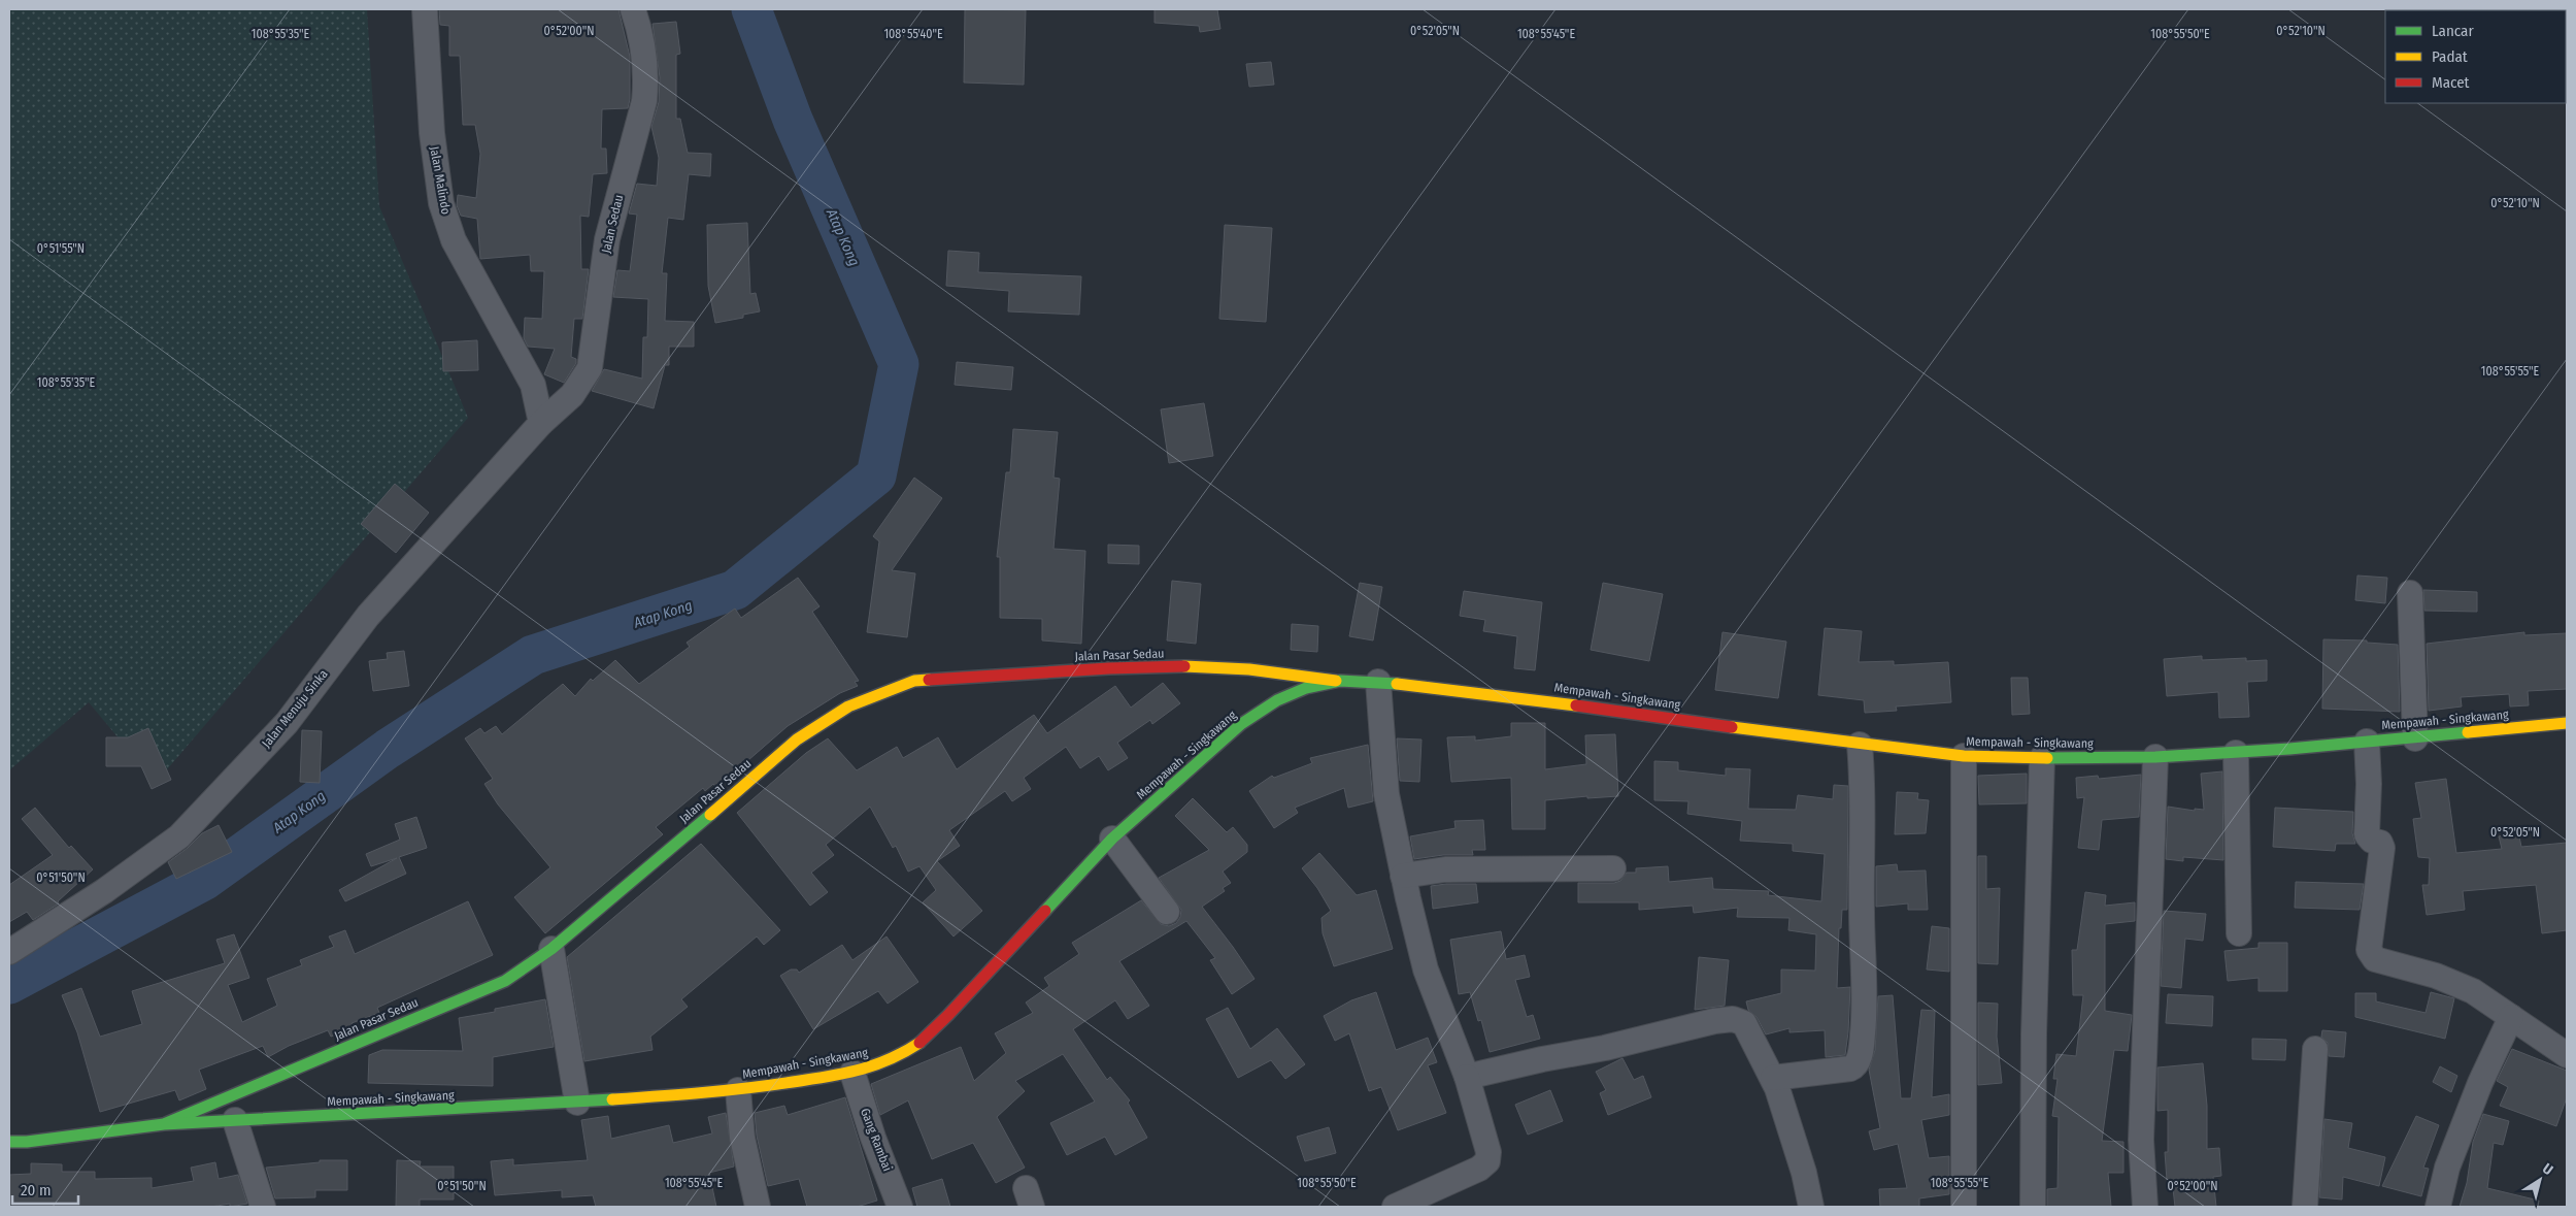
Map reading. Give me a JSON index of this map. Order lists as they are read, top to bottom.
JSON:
{
  "streets": {
    "main road": ["Jalan Pasar Sedau", "Mempawah - Singkawang"],
    "street": [
      "Jalan Malindo",
      "Jalan Sedau",
      "Jalan Menuju Sinka",
      "Gang Rambai"
    ]
  },
  "crossings": [
    ["Jalan Malindo", "Jalan Sedau"],
    ["Jalan Malindo", "Jalan Menuju Sinka"],
    ["Jalan Sedau", "Jalan Menuju Sinka"],
    ["Jalan Pasar Sedau", "Mempawah - Singkawang"],
    ["Mempawah - Singkawang", "Gang Rambai"]
  ],
  "water": ["Atap Kong"],
  "legend": ["Lancar", "Padat", "Macet"],
  "scale_bar": "20 m",
  "north": "top right",
  "coordinates": [
    "0°52'10\"N",
    "0°52'00\"N",
    "0°52'05\"N",
    "108°55'35\"E",
    "108°55'40\"E",
    "108°55'45\"E",
    "108°55'50\"E",
    "0°51'55\"N",
    "108°55'55\"E",
    "0°51'50\"N"
  ]
}
